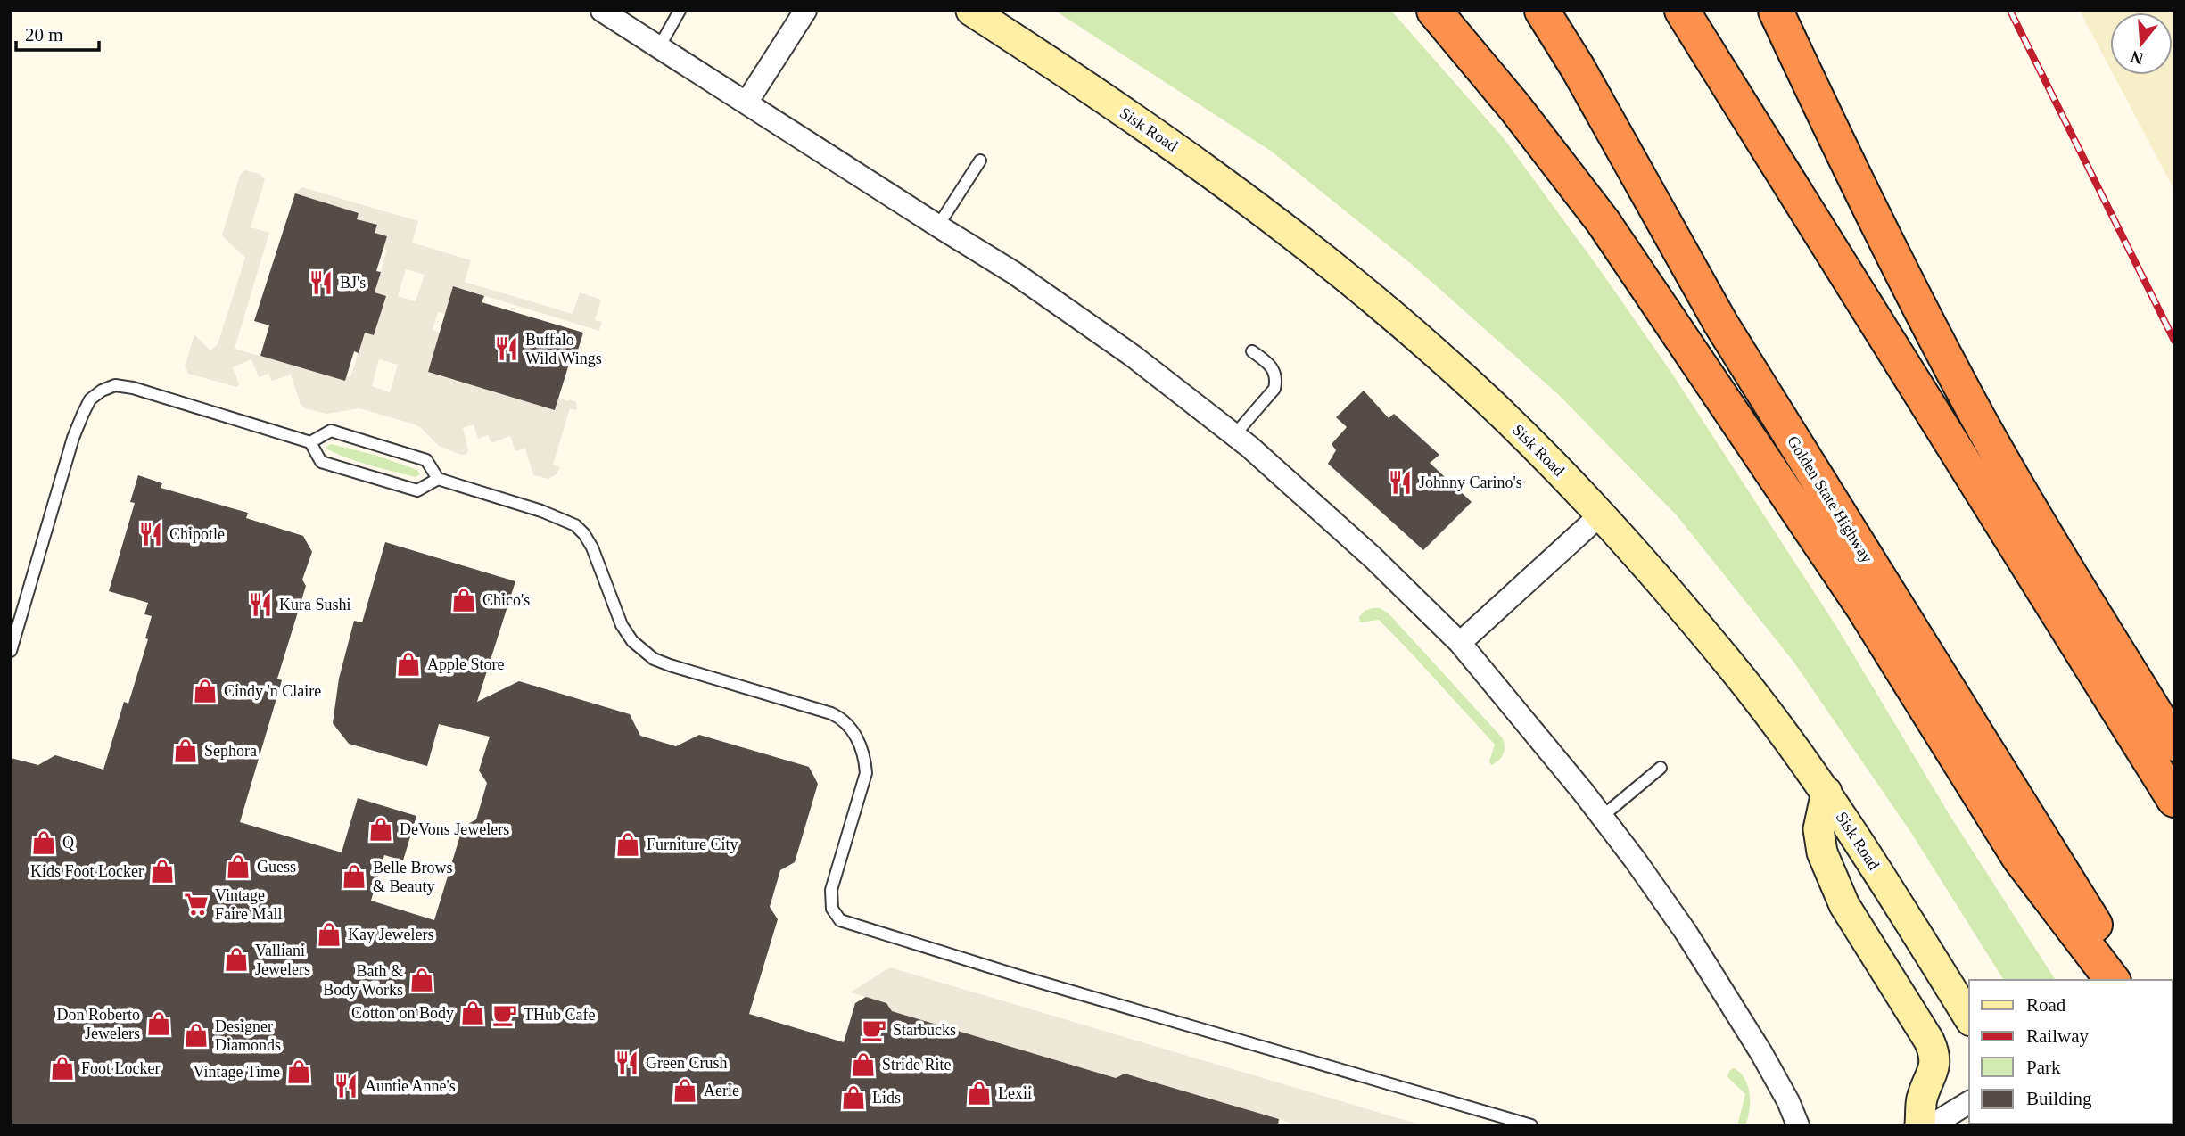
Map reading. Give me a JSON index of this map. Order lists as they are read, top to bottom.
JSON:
{
  "streets": {
    "highway": ["Golden State Highway"],
    "main road": ["Sisk Road"]
  },
  "places": {
    "restaurant": [
      "BJ's",
      "Buffalo Wild Wings",
      "Johnny Carino's",
      "Chipotle",
      "Kura Sushi",
      "Green Crush",
      "Auntie Anne's"
    ],
    "shop": [
      "Chico's",
      "Apple Store",
      "Cindy 'n Claire",
      "Sephora",
      "DeVons Jewelers",
      "Q",
      "Furniture City",
      "Guess",
      "Kids Foot Locker",
      "Belle Brows & Beauty",
      "Kay Jewelers",
      "Valliani Jewelers",
      "Bath & Body Works",
      "Cotton on Body",
      "Don Roberto Jewelers",
      "Designer Diamonds",
      "Stride Rite",
      "Foot Locker",
      "Vintage Time",
      "Aerie",
      "Lexii",
      "Lids"
    ],
    "supermarket": ["Vintage Faire Mall"],
    "cafe": ["THub Cafe", "Starbucks"]
  },
  "legend": [
    "Road",
    "Railway",
    "Park",
    "Building"
  ],
  "scale_bar": "20 m",
  "north": "bottom"
}
